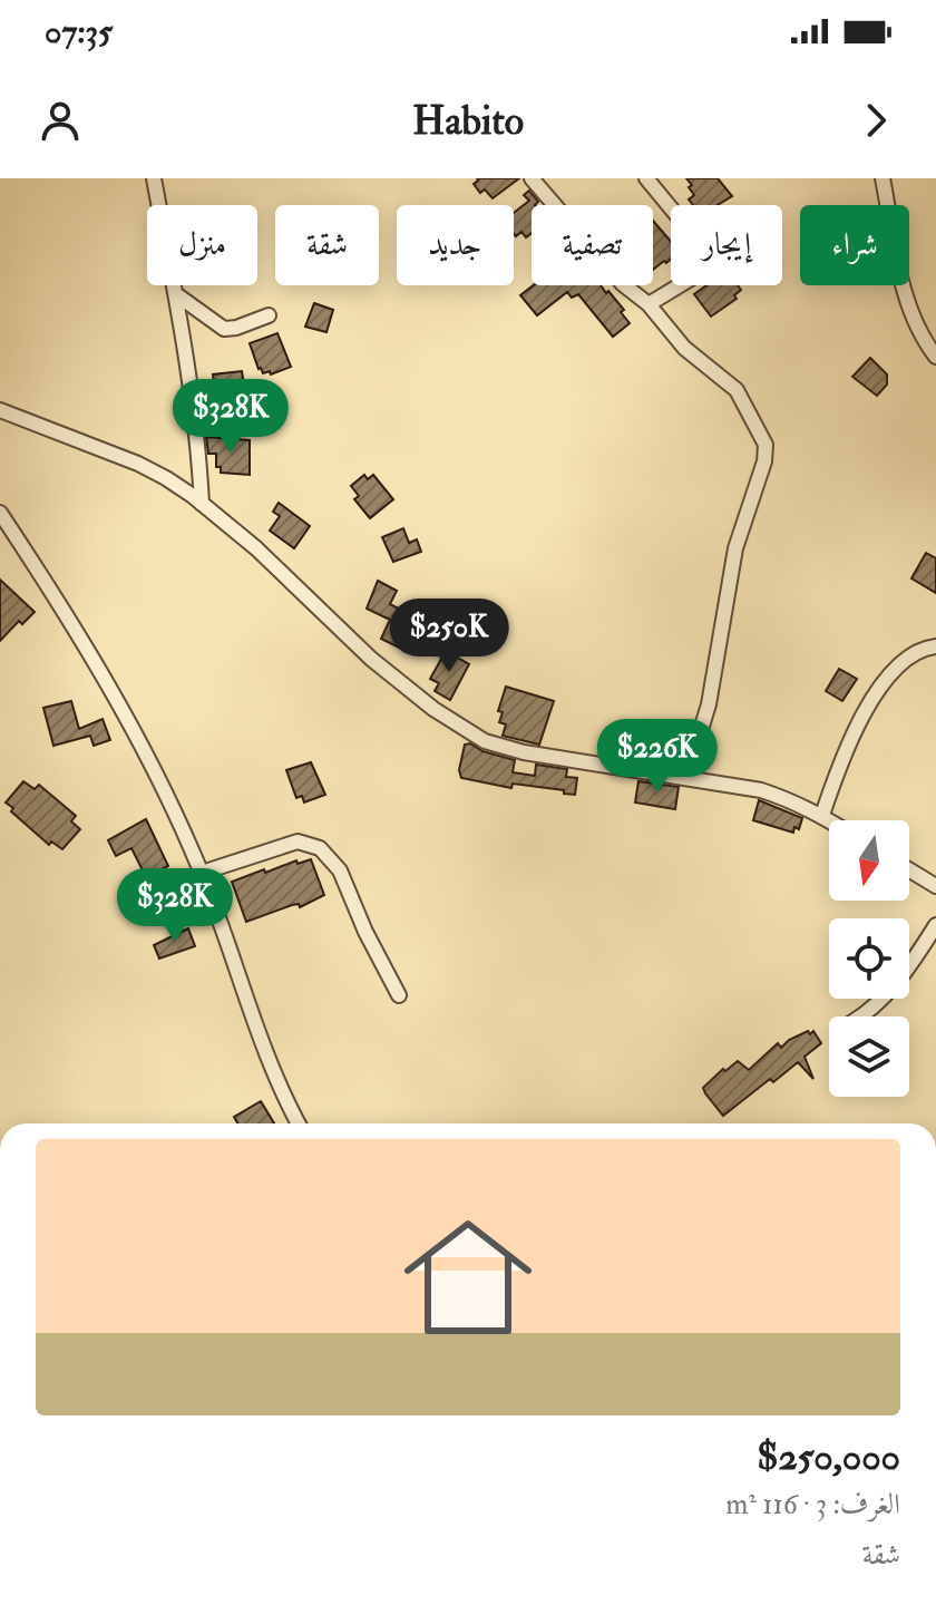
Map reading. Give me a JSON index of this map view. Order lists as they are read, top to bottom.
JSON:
{
  "north": "bottom",
  "page": {
    "status": "07:35",
    "header": "Habito",
    "chip": [
      "شراء",
      "إيجار",
      "تصفية",
      "جديد",
      "شقة",
      "منزل"
    ],
    "price": [
      "$328K",
      "$250K",
      "$226K",
      "$328K"
    ],
    "list": [
      {
        "name": "$250,000",
        "note": "الغرف: 3 · 116 m² · شقة"
      }
    ]
  }
}
